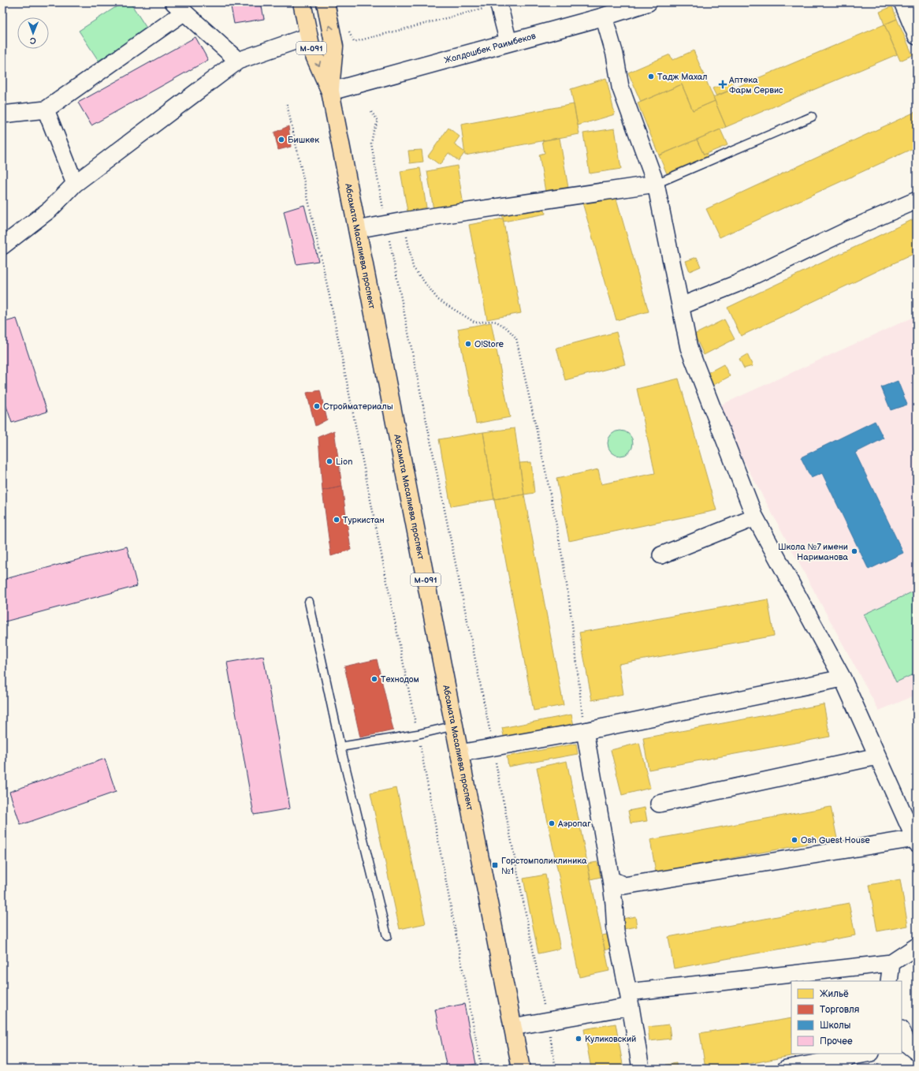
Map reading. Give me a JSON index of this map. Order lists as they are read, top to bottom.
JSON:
{
  "streets": {
    "main road": ["Жолдошбек Раимбеков", "М-091", "Абсамата Масалиева проспект"]
  },
  "crossings": [
    ["Жолдошбек Раимбеков", "М-091"],
    ["Жолдошбек Раимбеков", "Абсамата Масалиева проспект"],
    ["М-091", "Абсамата Масалиева проспект"]
  ],
  "places": {
    "other": [
      "Тадж Махал",
      "Бишкек",
      "O!Store",
      "Стройматериалы",
      "Lion",
      "Туркистан",
      "Школа №7 имени Нариманова",
      "Технодом",
      "Аэропаг",
      "Osh Guest House",
      "Куликовский"
    ],
    "health": ["Аптека Фарм Сервис"],
    "transit": ["Горстомполиклиника №1"]
  },
  "legend": [
    "Жильё",
    "Торговля",
    "Школы",
    "Прочее"
  ],
  "north": "bottom"
}
